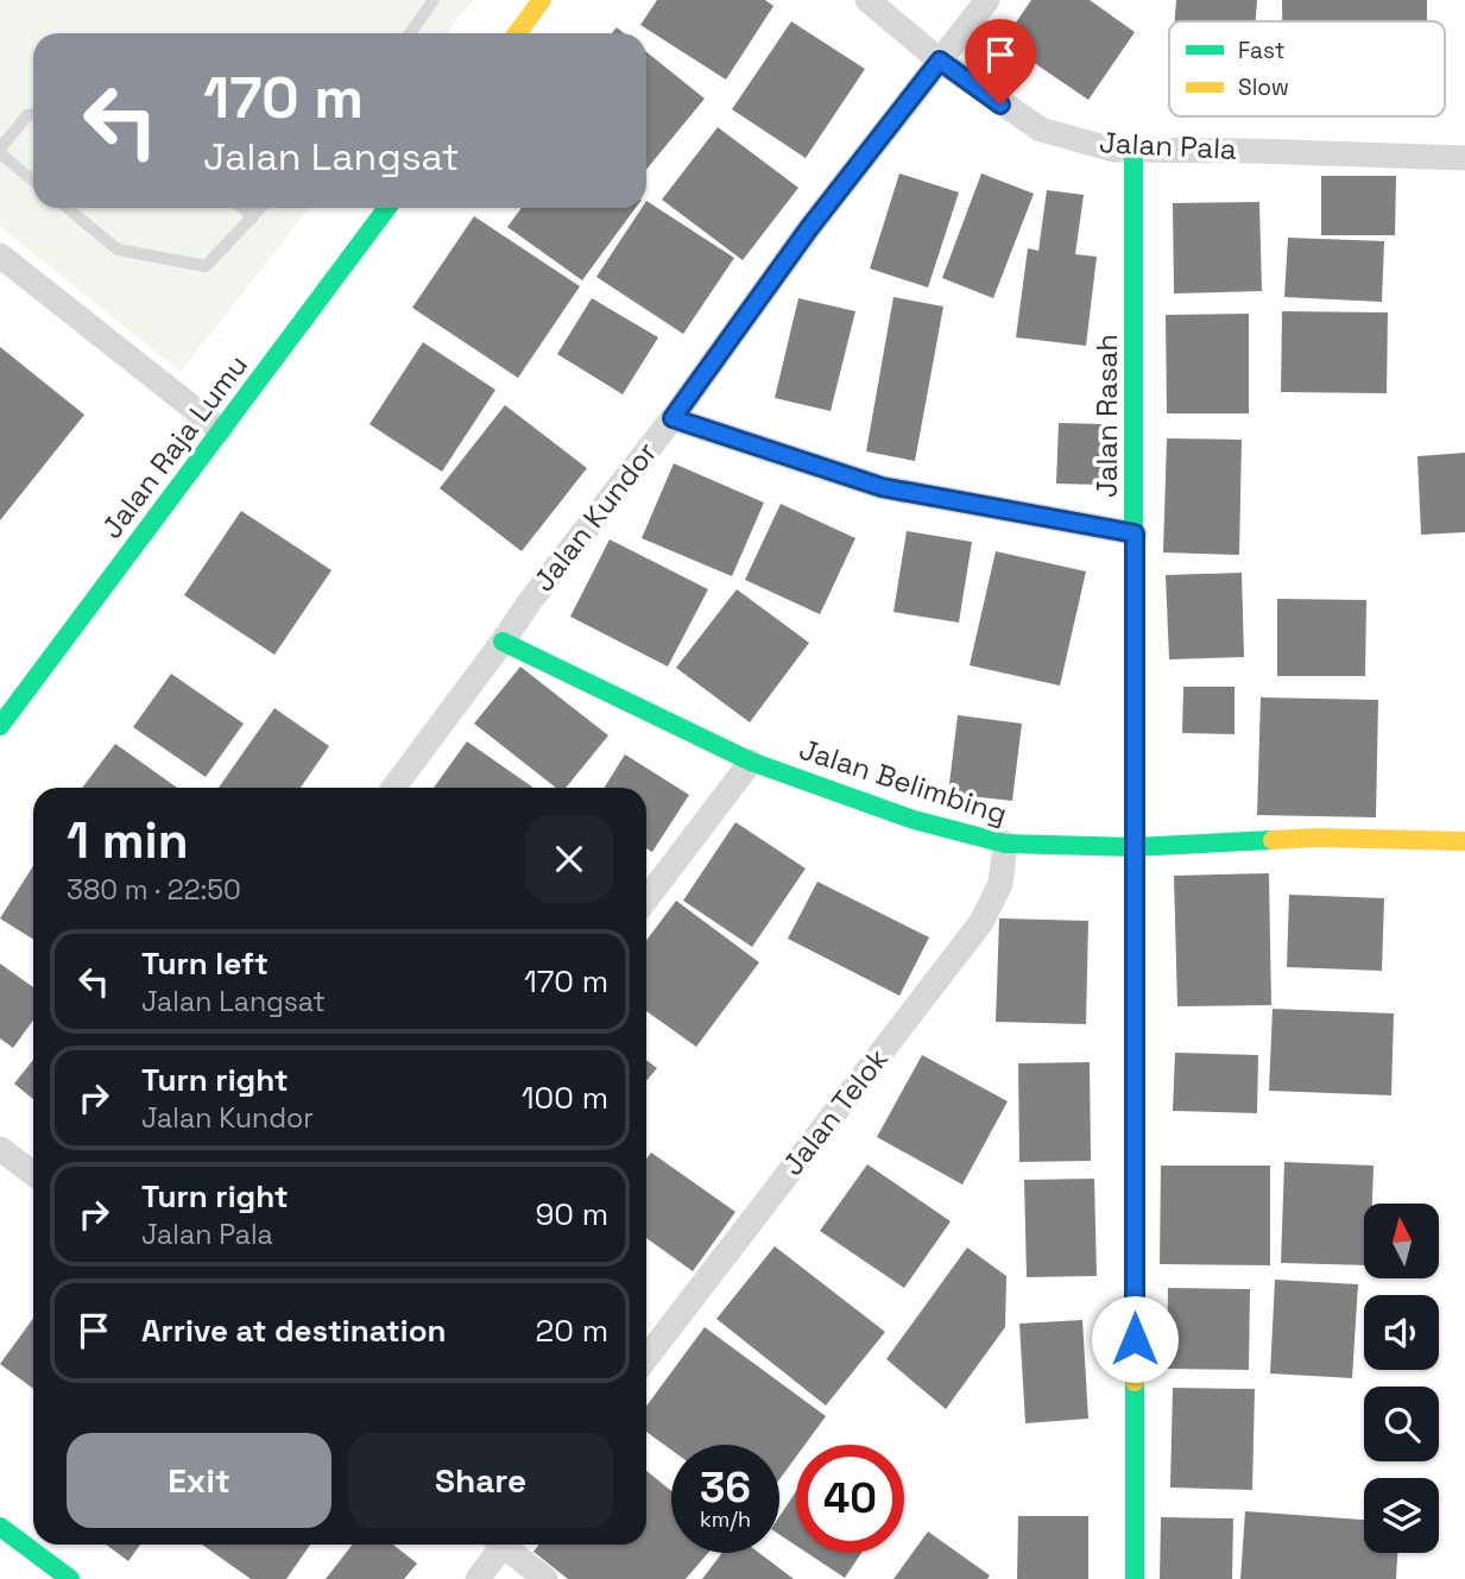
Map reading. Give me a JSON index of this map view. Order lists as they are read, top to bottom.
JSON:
{
  "streets": {
    "street": [
      "Jalan Pala",
      "Jalan Rasah",
      "Jalan Raja Lumu",
      "Jalan Kundor",
      "Jalan Belimbing",
      "Jalan Telok"
    ]
  },
  "crossings": [
    ["Jalan Pala", "Jalan Rasah"],
    ["Jalan Pala", "Jalan Kundor"],
    ["Jalan Rasah", "Jalan Belimbing"],
    ["Jalan Kundor", "Jalan Belimbing"],
    ["Jalan Belimbing", "Jalan Telok"]
  ],
  "legend": ["Fast", "Slow"],
  "north": "top",
  "page": {
    "turn": ["170 m", "Jalan Langsat"],
    "heading": ["1 min", "380 m · 22:50"],
    "list": [
      {
        "name": "Turn left",
        "note": "Jalan Langsat",
        "value": "170 m"
      },
      {
        "name": "Turn right",
        "note": "Jalan Kundor",
        "value": "100 m"
      },
      {
        "name": "Turn right",
        "note": "Jalan Pala",
        "value": "90 m"
      },
      {
        "name": "Arrive at destination",
        "value": "20 m"
      }
    ],
    "buttons": ["Exit", "Share"],
    "speed": "36 km/h",
    "limit": "40"
  }
}
